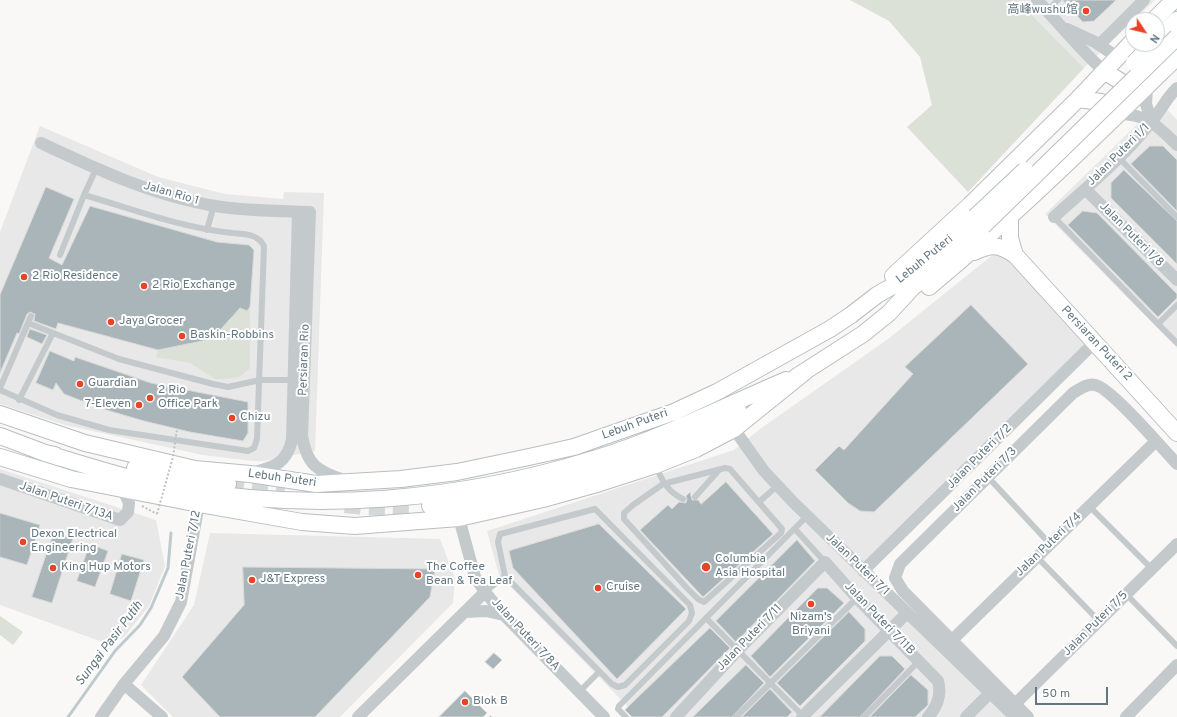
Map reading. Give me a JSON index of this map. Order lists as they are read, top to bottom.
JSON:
{
  "streets": {
    "main road": ["Lebuh Puteri", "Persiaran Puteri 2"],
    "street": [
      "Jalan Puteri 1/1",
      "Jalan Rio 1",
      "Jalan Puteri 1/8",
      "Persiaran Rio",
      "Jalan Puteri 7/2",
      "Jalan Puteri 7/3",
      "Jalan Puteri 7/13A",
      "Jalan Puteri 7/4",
      "Jalan Puteri 7/12",
      "Jalan Puteri 7/1",
      "Jalan Puteri 7/11B",
      "Jalan Puteri 7/5",
      "Jalan Puteri 7/8A",
      "Jalan Puteri 7/11"
    ]
  },
  "crossings": [
    ["Jalan Puteri 1/1", "Jalan Puteri 1/8"],
    ["Jalan Rio 1", "Persiaran Rio"],
    ["Lebuh Puteri", "Persiaran Rio"],
    ["Persiaran Puteri 2", "Jalan Puteri 7/2"],
    ["Jalan Puteri 7/2", "Jalan Puteri 7/1"],
    ["Jalan Puteri 7/3", "Jalan Puteri 7/4"],
    ["Jalan Puteri 7/3", "Jalan Puteri 7/1"],
    ["Jalan Puteri 7/4", "Jalan Puteri 7/1"],
    ["Jalan Puteri 7/1", "Jalan Puteri 7/5"],
    ["Jalan Puteri 7/11B", "Jalan Puteri 7/11"]
  ],
  "water": ["Sungai Pasir Putih"],
  "places": [
    "高峰wushu馆",
    "2 Rio Residence",
    "2 Rio Exchange",
    "Jaya Grocer",
    "Baskin-Robbins",
    "Guardian",
    "2 Rio Office Park",
    "7-Eleven",
    "Chizu",
    "Dexon Electrical Engineering",
    "Columbia Asia Hospital",
    "King Hup Motors",
    "The Coffee Bean & Tea Leaf",
    "J&T Express",
    "Cruise",
    "Nizam's Briyani",
    "Blok B"
  ],
  "scale_bar": "50 m",
  "north": "bottom right"
}
